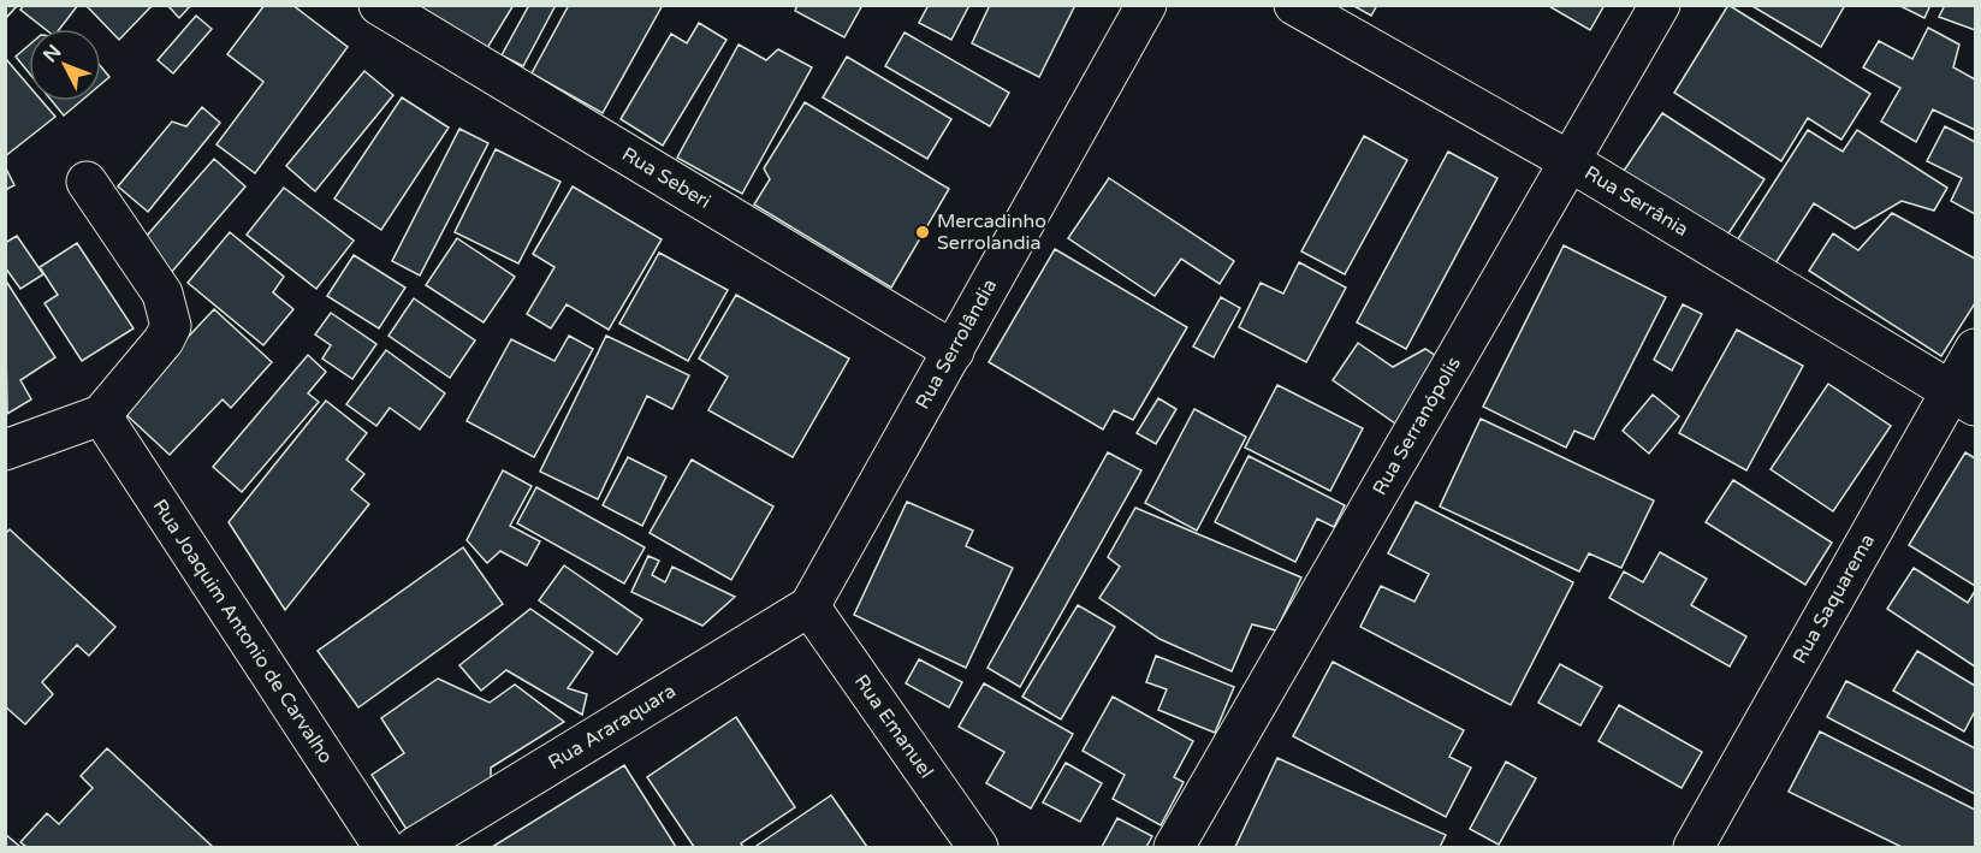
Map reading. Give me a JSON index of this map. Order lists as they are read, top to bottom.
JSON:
{
  "streets": {
    "street": [
      "Rua Seberi",
      "Rua Serrânia",
      "Rua Serrolândia",
      "Rua Serranópolis",
      "Rua Saquarema",
      "Rua Joaquim Antonio de Carvalho",
      "Rua Araraquara",
      "Rua Emanuel"
    ]
  },
  "crossings": [
    ["Rua Seberi", "Rua Serrolândia"],
    ["Rua Serrânia", "Rua Serranópolis"],
    ["Rua Serrânia", "Rua Saquarema"],
    ["Rua Serrolândia", "Rua Araraquara"],
    ["Rua Serrolândia", "Rua Emanuel"],
    ["Rua Araraquara", "Rua Emanuel"]
  ],
  "places": ["Mercadinho Serrolandia"],
  "north": "top left"
}
